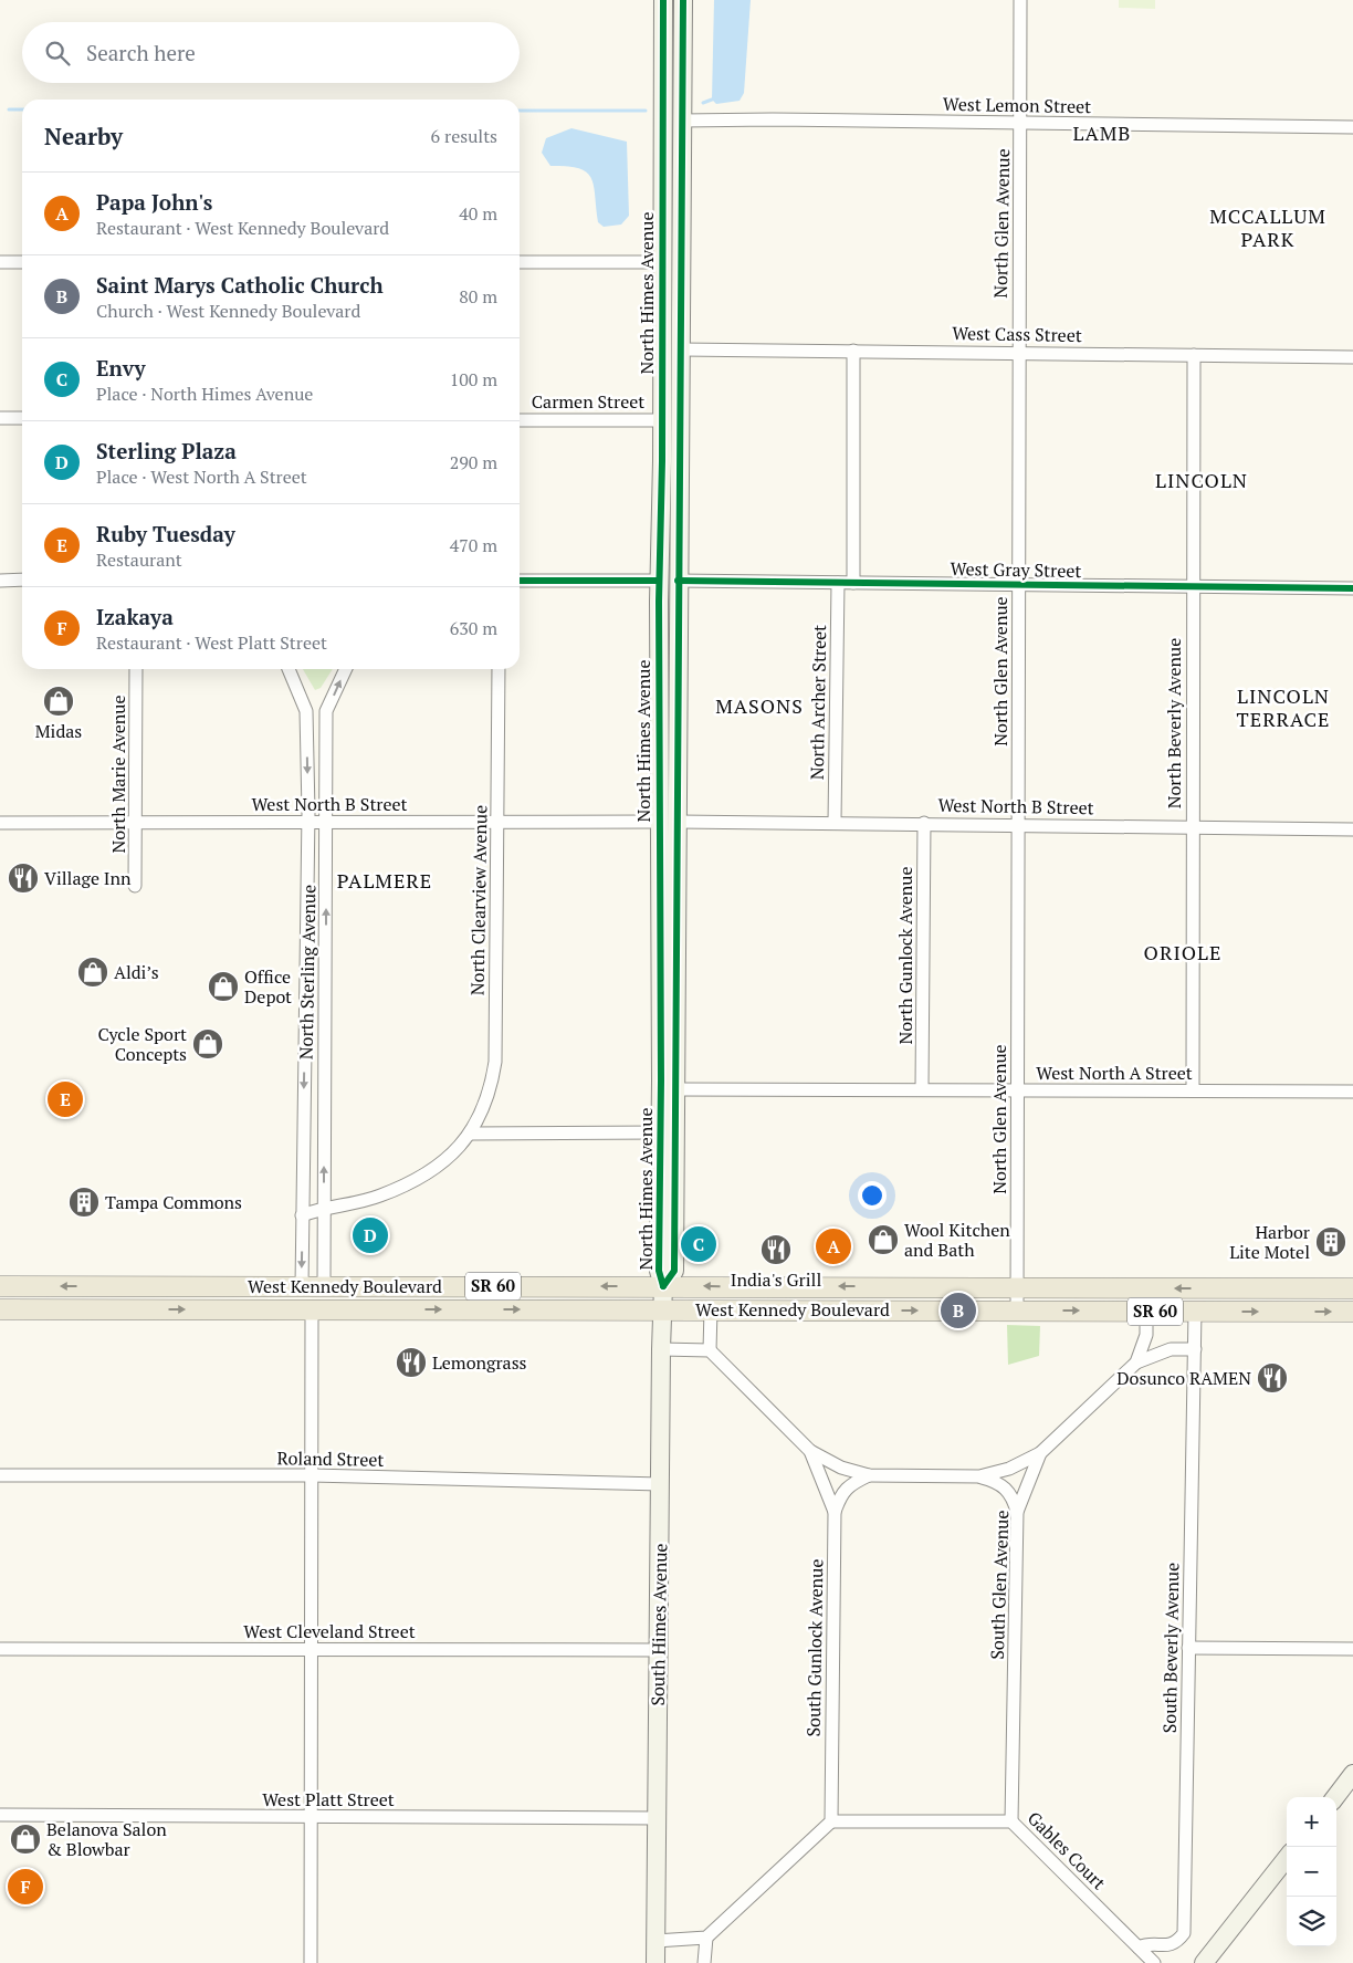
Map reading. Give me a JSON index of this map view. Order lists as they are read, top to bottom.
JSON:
{
  "streets": {
    "main road": ["West Kennedy Boulevard", "SR 60"],
    "street": [
      "West Lemon Street",
      "North Glen Avenue",
      "North Himes Avenue",
      "West Cass Street",
      "Carmen Street",
      "West Gray Street",
      "North Archer Street",
      "North Beverly Avenue",
      "North Marie Avenue",
      "West North B Street",
      "North Clearview Avenue",
      "North Gunlock Avenue",
      "North Sterling Avenue",
      "West North A Street",
      "Roland Street",
      "South Glen Avenue",
      "South Himes Avenue",
      "West Cleveland Street",
      "South Gunlock Avenue",
      "South Beverly Avenue",
      "West Platt Street",
      "Gables Court"
    ]
  },
  "crossings": [
    ["West Lemon Street", "North Glen Avenue"],
    ["West Lemon Street", "North Himes Avenue"],
    ["North Glen Avenue", "West Cass Street"],
    ["North Glen Avenue", "West Gray Street"],
    ["North Glen Avenue", "West North B Street"],
    ["North Glen Avenue", "West North A Street"],
    ["North Glen Avenue", "West Kennedy Boulevard"],
    ["North Himes Avenue", "West Cass Street"],
    ["North Himes Avenue", "Carmen Street"],
    ["North Himes Avenue", "West Gray Street"],
    ["North Himes Avenue", "West North B Street"],
    ["North Himes Avenue", "West North A Street"],
    ["North Himes Avenue", "West Kennedy Boulevard"],
    ["North Himes Avenue", "South Himes Avenue"],
    ["West Cass Street", "North Beverly Avenue"],
    ["West Gray Street", "North Archer Street"],
    ["West Gray Street", "North Beverly Avenue"],
    ["North Archer Street", "West North B Street"],
    ["North Beverly Avenue", "West North B Street"],
    ["North Beverly Avenue", "West North A Street"],
    ["North Marie Avenue", "West North B Street"],
    ["West North B Street", "North Clearview Avenue"],
    ["West North B Street", "North Gunlock Avenue"],
    ["West North B Street", "North Sterling Avenue"],
    ["North Gunlock Avenue", "West North A Street"],
    ["North Sterling Avenue", "West Kennedy Boulevard"],
    ["West Kennedy Boulevard", "South Glen Avenue"],
    ["West Kennedy Boulevard", "South Himes Avenue"],
    ["West Kennedy Boulevard", "South Beverly Avenue"],
    ["Roland Street", "South Himes Avenue"],
    ["South Glen Avenue", "South Beverly Avenue"],
    ["South Glen Avenue", "Gables Court"],
    ["South Himes Avenue", "West Cleveland Street"],
    ["South Himes Avenue", "West Platt Street"],
    ["South Gunlock Avenue", "Gables Court"],
    ["South Beverly Avenue", "Gables Court"]
  ],
  "districts": [
    "LAMB",
    "MCCALLUM PARK",
    "LINCOLN",
    "LINCOLN TERRACE",
    "MASONS",
    "PALMERE",
    "ORIOLE"
  ],
  "places": {
    "shop": [
      "Midas",
      "Aldi’s",
      "Office Depot",
      "Cycle Sport Concepts",
      "Wool Kitchen and Bath",
      "Belanova Salon & Blowbar"
    ],
    "restaurant": [
      "Village Inn",
      "India's Grill",
      "Lemongrass",
      "Dosunco RAMEN"
    ],
    "building": ["Tampa Commons", "Harbor Lite Motel"]
  },
  "page": {
    "search": "Search here",
    "heading": ["Nearby", "6 results"],
    "list": [
      {
        "mark": "A",
        "name": "Papa John's",
        "note": "Restaurant · West Kennedy Boulevard",
        "value": "40 m"
      },
      {
        "mark": "B",
        "name": "Saint Marys Catholic Church",
        "note": "Church · West Kennedy Boulevard",
        "value": "80 m"
      },
      {
        "mark": "C",
        "name": "Envy",
        "note": "Place · North Himes Avenue",
        "value": "100 m"
      },
      {
        "mark": "D",
        "name": "Sterling Plaza",
        "note": "Place · West North A Street",
        "value": "290 m"
      },
      {
        "mark": "E",
        "name": "Ruby Tuesday",
        "note": "Restaurant",
        "value": "470 m"
      },
      {
        "mark": "F",
        "name": "Izakaya",
        "note": "Restaurant · West Platt Street",
        "value": "630 m"
      }
    ],
    "pins": [
      "E",
      "D",
      "C",
      "A",
      "B",
      "F"
    ],
    "map_buttons": ["+", "−"]
  }
}
